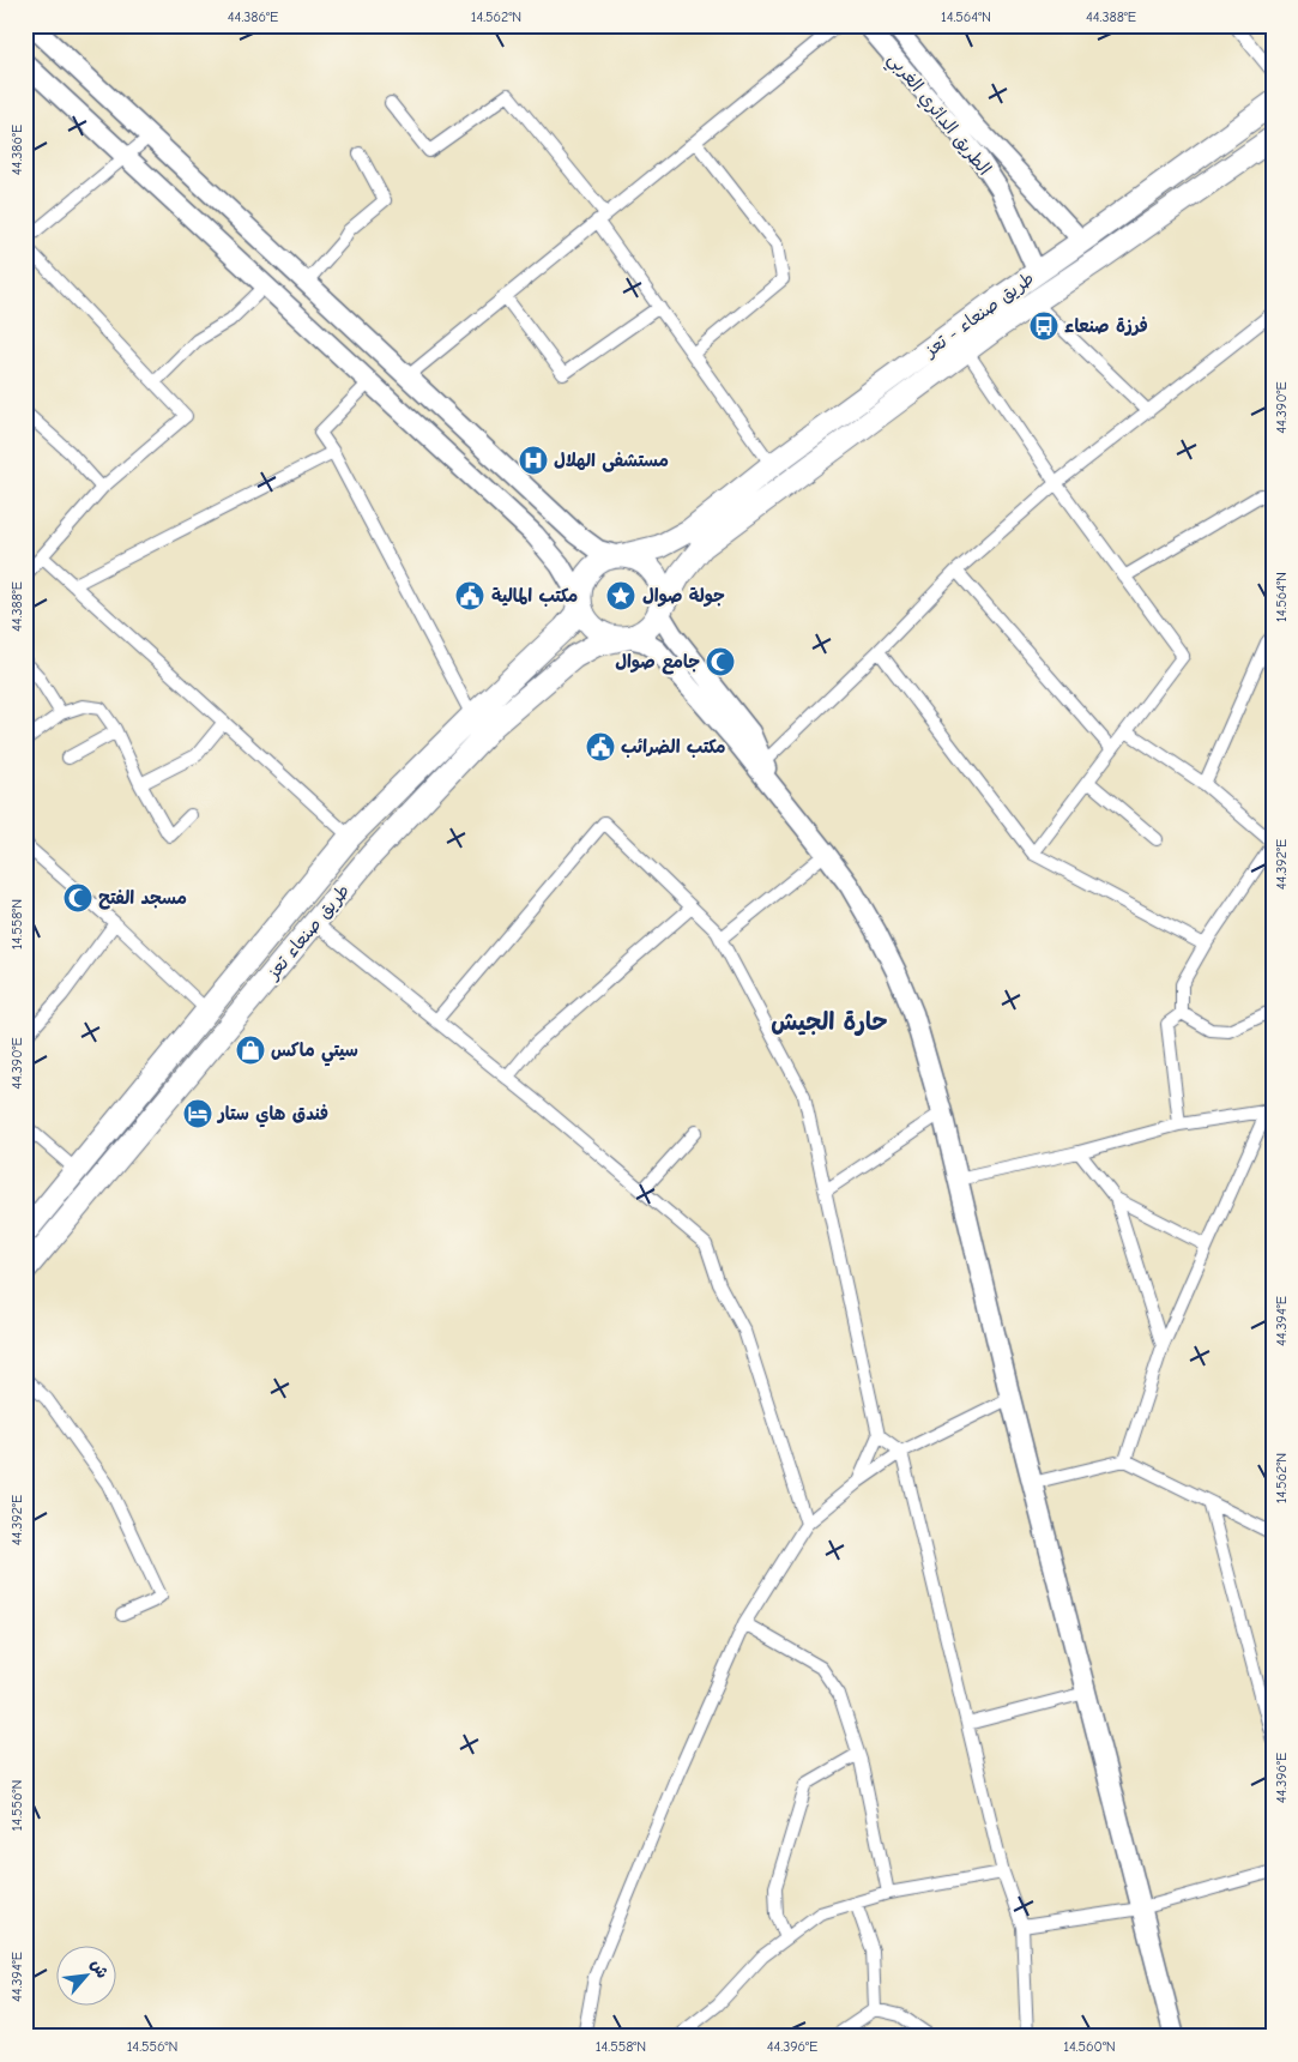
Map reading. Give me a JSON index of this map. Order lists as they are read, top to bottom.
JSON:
{
  "streets": {
    "highway": ["طريق صنعاء - تعز", "طريق صنعاء تعز"],
    "main road": ["الطريق الدائري الغربي"]
  },
  "crossings": [
    ["الطريق الدائري الغربي", "طريق صنعاء - تعز"]
  ],
  "districts": ["حارة الجيش"],
  "places": {
    "bus stop": ["فرزة صنعاء"],
    "hospital": ["مستشفى الهلال"],
    "public building": ["مكتب المالية", "مكتب الضرائب"],
    "place": ["جولة صوال"],
    "mosque": ["جامع صوال", "مسجد الفتح"],
    "shop": ["سيتي ماكس"],
    "hotel": ["فندق هاي ستار"]
  },
  "north": "top right",
  "coordinates": [
    "44.386°E",
    "14.562°N",
    "14.564°N",
    "44.388°E",
    "44.390°E",
    "44.392°E",
    "14.558°N",
    "44.394°E",
    "44.396°E",
    "14.556°N",
    "14.560°N"
  ]
}
